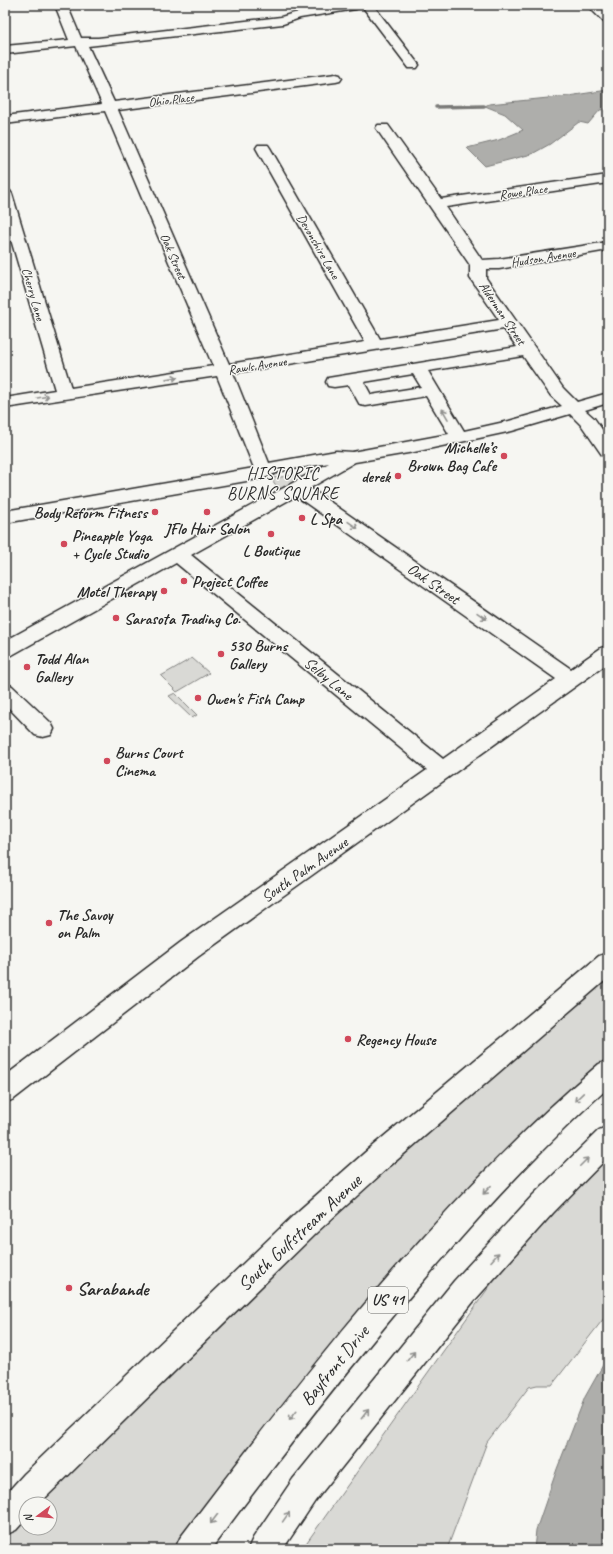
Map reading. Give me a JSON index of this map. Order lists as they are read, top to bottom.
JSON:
{
  "streets": {
    "street": [
      "Ohio Place",
      "Rowe Place",
      "Devonshire Lane",
      "Oak Street",
      "Hudson Avenue",
      "Cherry Lane",
      "Alderman Street",
      "Rawls Avenue",
      "Selby Lane",
      "South Palm Avenue",
      "South Gulfstream Avenue",
      "US 41",
      "Bayfront Drive"
    ]
  },
  "crossings": [
    ["Ohio Place", "Oak Street"],
    ["Rowe Place", "Alderman Street"],
    ["Devonshire Lane", "Rawls Avenue"],
    ["Oak Street", "Rawls Avenue"],
    ["Oak Street", "South Palm Avenue"],
    ["Hudson Avenue", "Alderman Street"],
    ["Cherry Lane", "Rawls Avenue"],
    ["Alderman Street", "Rawls Avenue"],
    ["Selby Lane", "South Palm Avenue"]
  ],
  "one_way": ["Oak Street"],
  "districts": ["HISTORIC BURNS SQUARE"],
  "places": [
    "Michelle’s Brown Bag Cafe",
    "derek",
    "Body Reform Fitness",
    "JFlo Hair Salon",
    "L Spa",
    "L Boutique",
    "Pineapple Yoga + Cycle Studio",
    "Project Coffee",
    "Motel Therapy",
    "Sarasota Trading Co.",
    "530 Burns Gallery",
    "Todd Alan Gallery",
    "Owen's Fish Camp",
    "Burns Court Cinema",
    "The Savoy on Palm",
    "Regency House",
    "Sarabande"
  ],
  "north": "left"
}
